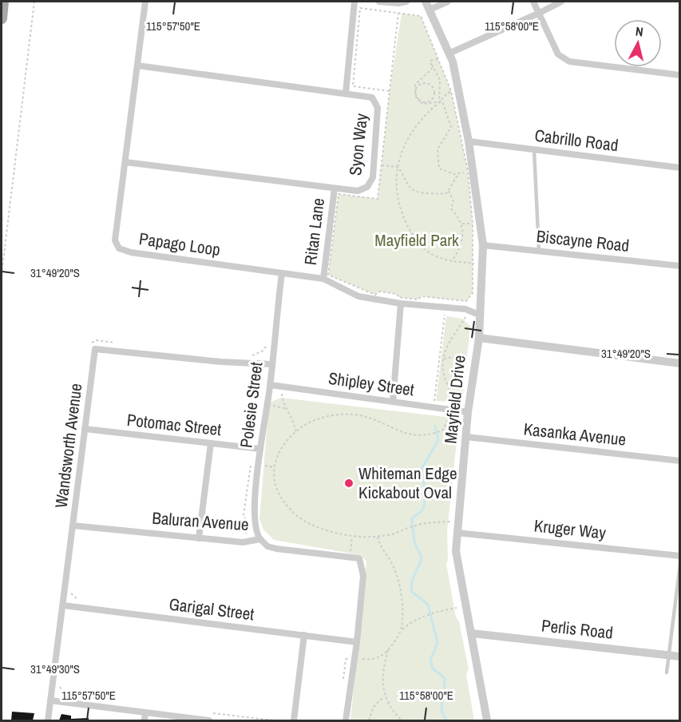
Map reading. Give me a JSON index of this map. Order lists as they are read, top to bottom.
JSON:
{
  "streets": {
    "street": [
      "Cabrillo Road",
      "Syon Way",
      "Ritan Lane",
      "Biscayne Road",
      "Papago Loop",
      "Shipley Street",
      "Mayfield Drive",
      "Polesie Street",
      "Potomac Street",
      "Kasanka Avenue",
      "Wandsworth Avenue",
      "Baluran Avenue",
      "Kruger Way",
      "Garigal Street",
      "Perlis Road"
    ]
  },
  "crossings": [
    ["Cabrillo Road", "Mayfield Drive"],
    ["Syon Way", "Ritan Lane"],
    ["Syon Way", "Papago Loop"],
    ["Ritan Lane", "Papago Loop"],
    ["Biscayne Road", "Mayfield Drive"],
    ["Papago Loop", "Mayfield Drive"],
    ["Papago Loop", "Polesie Street"],
    ["Shipley Street", "Mayfield Drive"],
    ["Shipley Street", "Polesie Street"],
    ["Mayfield Drive", "Kasanka Avenue"],
    ["Mayfield Drive", "Kruger Way"],
    ["Mayfield Drive", "Perlis Road"],
    ["Polesie Street", "Potomac Street"],
    ["Polesie Street", "Wandsworth Avenue"],
    ["Polesie Street", "Baluran Avenue"],
    ["Potomac Street", "Wandsworth Avenue"],
    ["Wandsworth Avenue", "Baluran Avenue"],
    ["Wandsworth Avenue", "Garigal Street"],
    ["Baluran Avenue", "Garigal Street"]
  ],
  "parks": ["Mayfield Park"],
  "places": ["Whiteman Edge Kickabout Oval"],
  "north": "top",
  "coordinates": [
    "115°57'50\"E",
    "115°58'00\"E",
    "31°49'20\"S",
    "31°49'30\"S"
  ]
}
